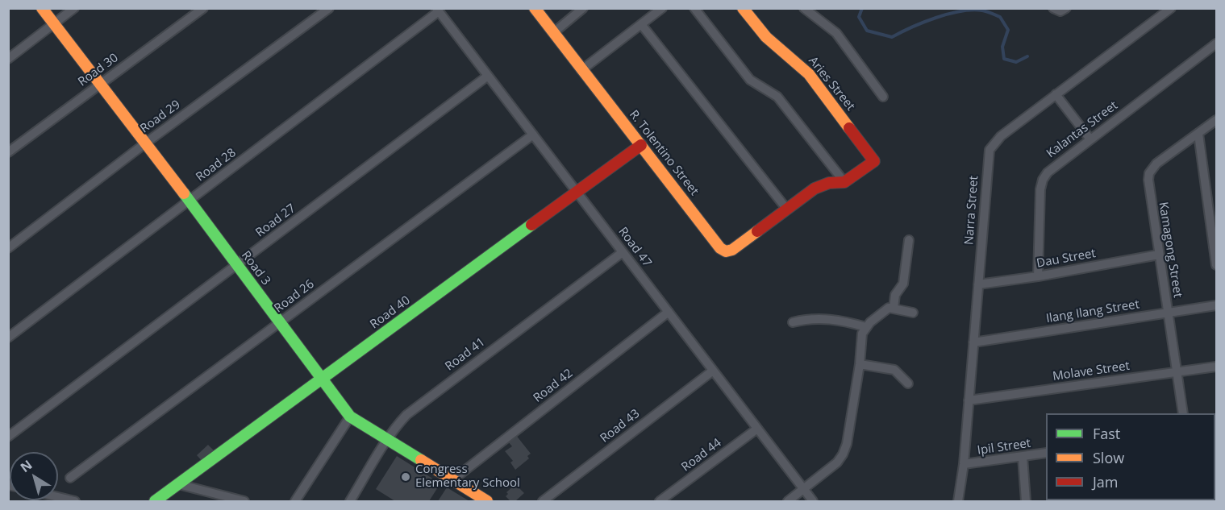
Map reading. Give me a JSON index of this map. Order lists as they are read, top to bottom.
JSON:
{
  "streets": {
    "street": [
      "Road 30",
      "Aries Street",
      "Road 29",
      "Kalantas Street",
      "R. Tolentino Street",
      "Road 28",
      "Narra Street",
      "Road 27",
      "Road 47",
      "Kamagong Street",
      "Dau Street",
      "Road 3",
      "Road 26",
      "Ilang Ilang Street",
      "Road 40",
      "Road 41",
      "Molave Street",
      "Road 42",
      "Road 43",
      "Ipil Street",
      "Road 44"
    ]
  },
  "crossings": [
    ["Road 30", "Road 3"],
    ["Road 29", "Road 3"],
    ["Kalantas Street", "Dau Street"],
    ["R. Tolentino Street", "Road 40"],
    ["Road 28", "Road 47"],
    ["Road 28", "Road 3"],
    ["Narra Street", "Dau Street"],
    ["Narra Street", "Ilang Ilang Street"],
    ["Narra Street", "Molave Street"],
    ["Narra Street", "Ipil Street"],
    ["Road 27", "Road 47"],
    ["Road 27", "Road 3"],
    ["Road 47", "Road 26"],
    ["Road 47", "Road 40"],
    ["Road 47", "Road 41"],
    ["Road 47", "Road 42"],
    ["Road 47", "Road 43"],
    ["Road 47", "Road 44"],
    ["Kamagong Street", "Dau Street"],
    ["Kamagong Street", "Ilang Ilang Street"],
    ["Kamagong Street", "Molave Street"],
    ["Road 3", "Road 26"],
    ["Road 3", "Road 40"],
    ["Road 3", "Road 41"],
    ["Road 3", "Road 42"]
  ],
  "places": ["Congress Elementary School"],
  "legend": ["Fast", "Slow", "Jam"],
  "north": "top left"
}
